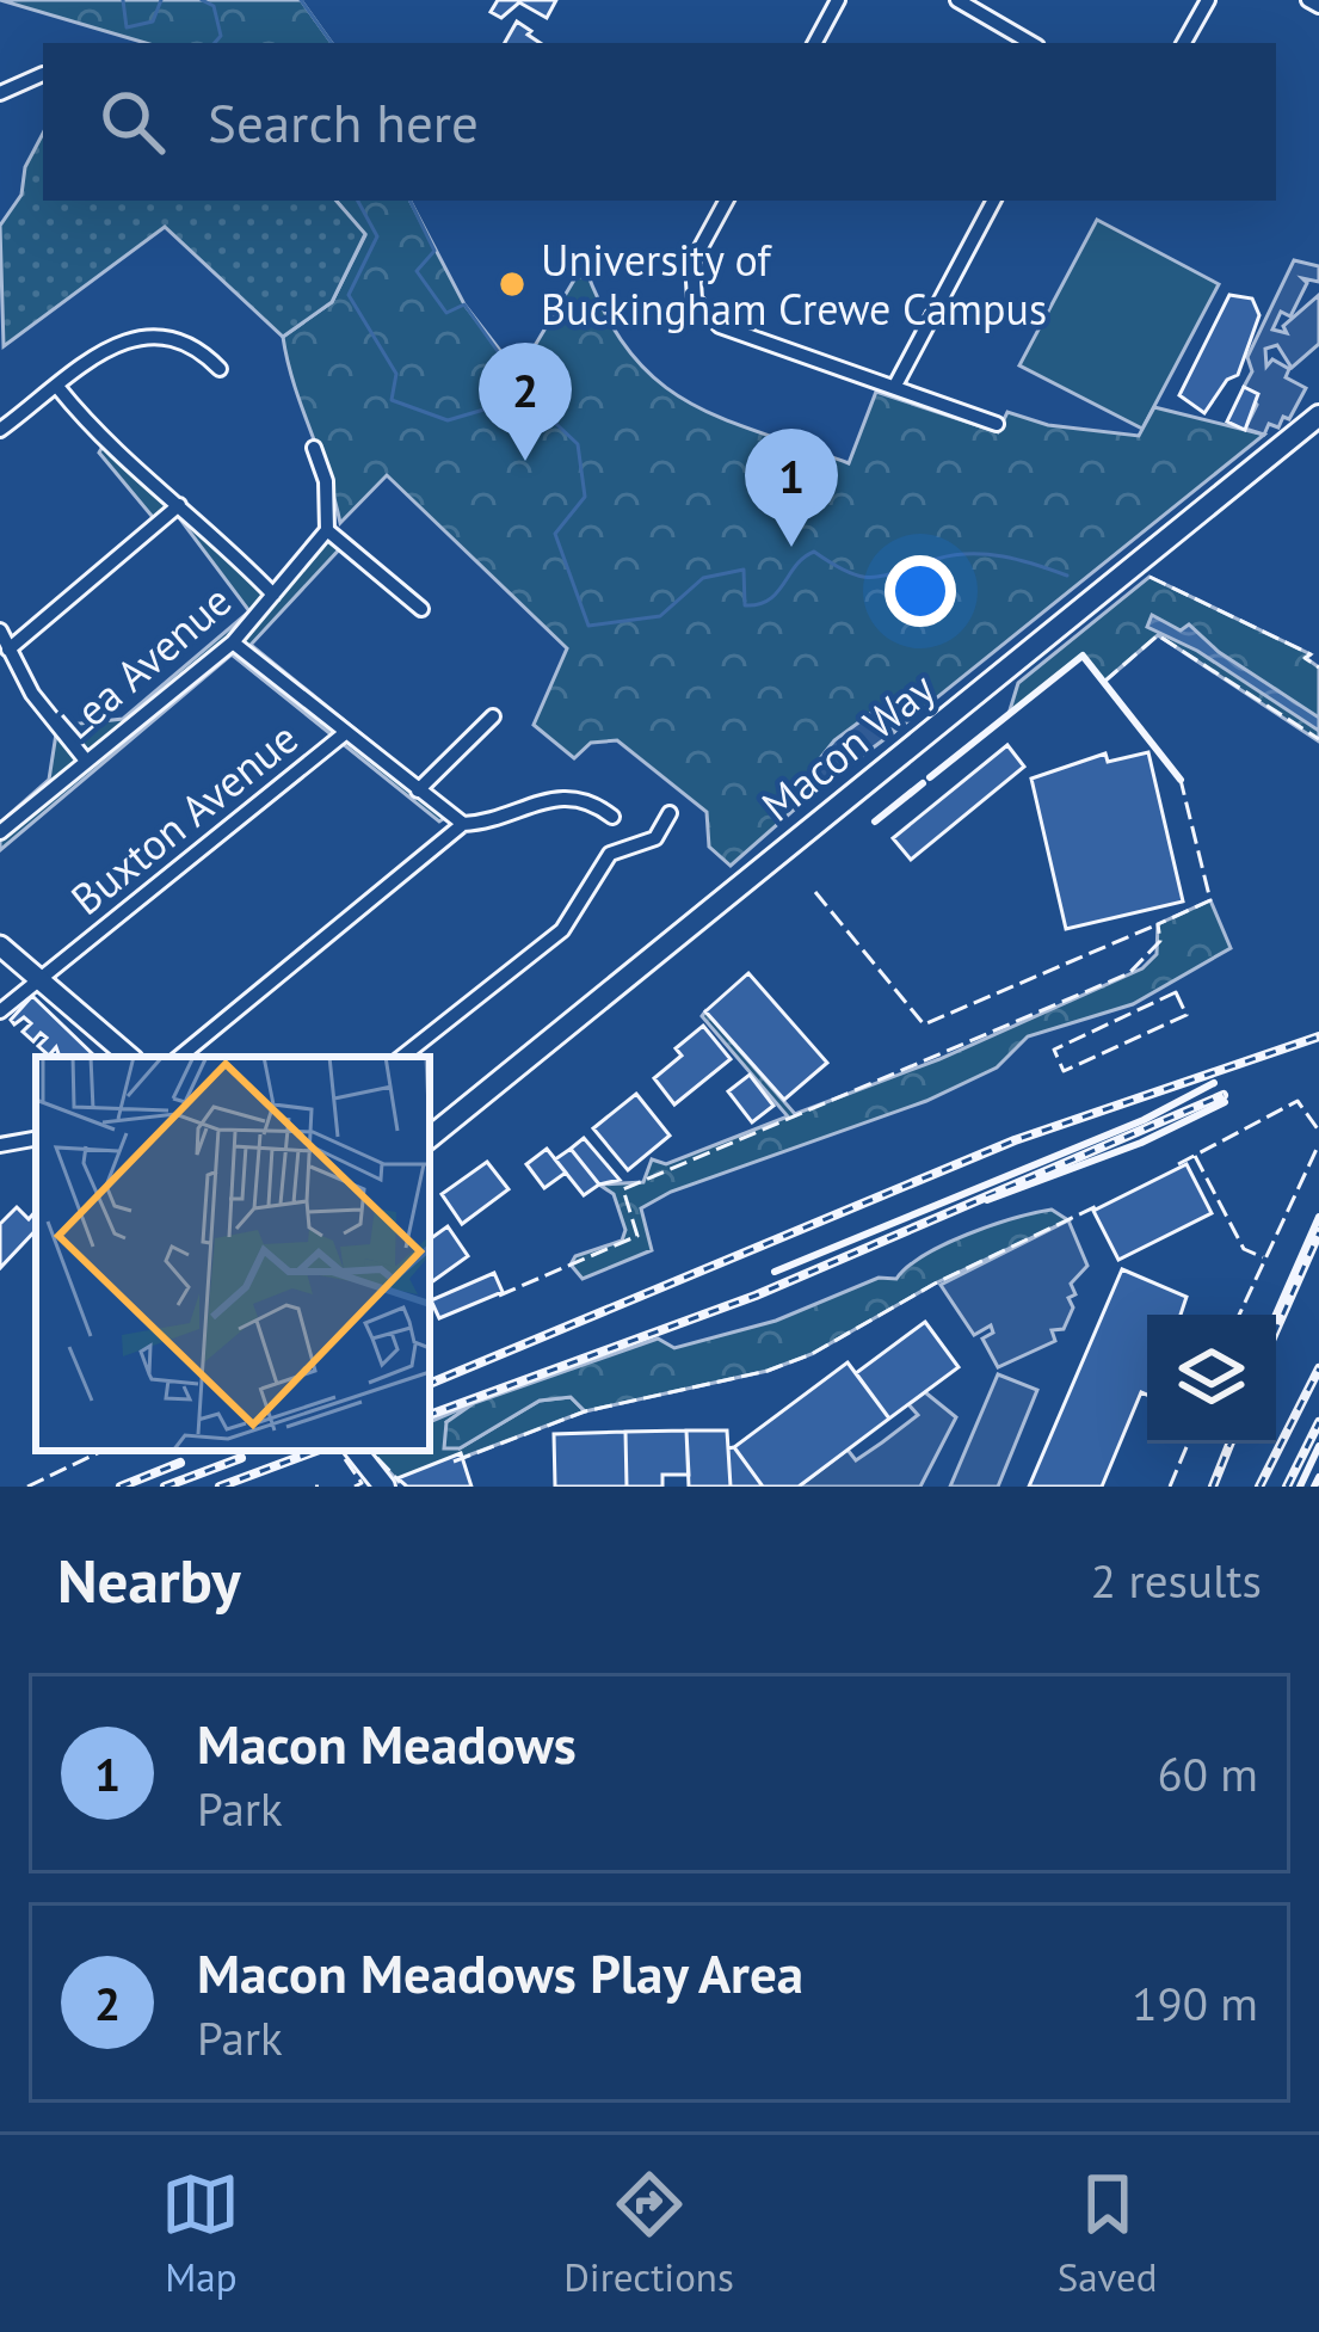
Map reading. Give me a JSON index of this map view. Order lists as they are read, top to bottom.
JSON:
{
  "streets": {
    "main road": ["Macon Way"],
    "street": ["Lea Avenue", "Buxton Avenue"]
  },
  "places": ["University of Buckingham Crewe Campus"],
  "page": {
    "search": "Search here",
    "pins": ["2", "1"],
    "heading": ["Nearby", "2 results"],
    "list": [
      {
        "mark": "1",
        "name": "Macon Meadows",
        "note": "Park",
        "value": "60 m"
      },
      {
        "mark": "2",
        "name": "Macon Meadows Play Area",
        "note": "Park",
        "value": "190 m"
      }
    ],
    "nav": ["Map", "Directions", "Saved"]
  }
}
